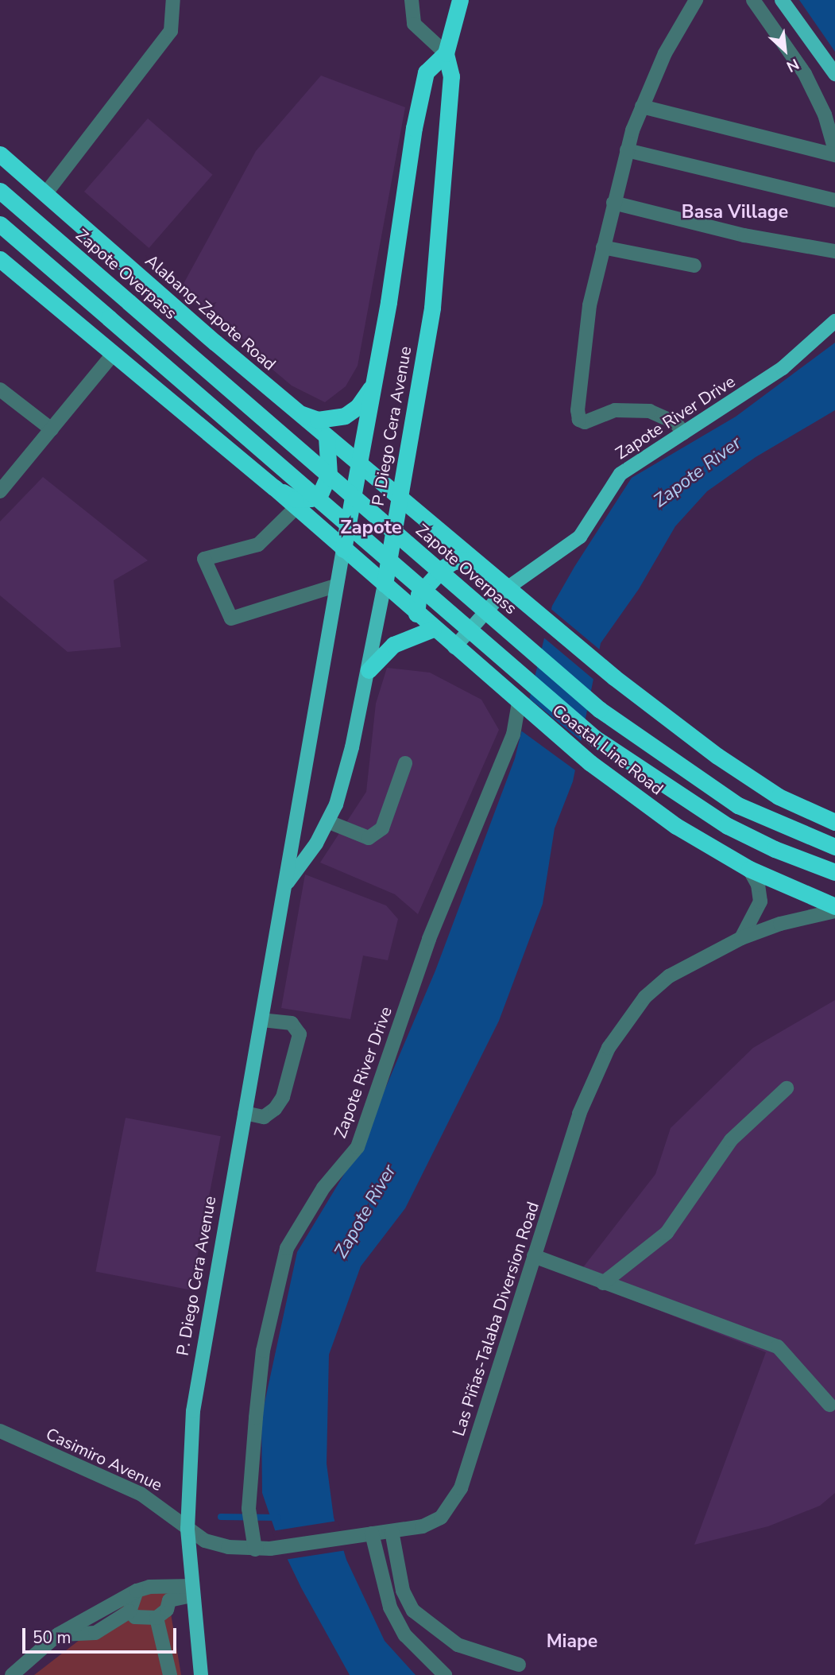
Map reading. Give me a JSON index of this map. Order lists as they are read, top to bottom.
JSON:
{
  "streets": {
    "highway": [
      "Zapote Overpass",
      "Alabang-Zapote Road",
      "P. Diego Cera Avenue",
      "Coastal Line Road"
    ],
    "main road": ["Zapote River Drive"],
    "street": ["Las Piñas-Talaba Diversion Road", "Casimiro Avenue"]
  },
  "crossings": [
    ["Alabang-Zapote Road", "P. Diego Cera Avenue"],
    ["Zapote River Drive", "Coastal Line Road"],
    ["Zapote River Drive", "Las Piñas-Talaba Diversion Road"],
    ["P. Diego Cera Avenue", "Coastal Line Road"],
    ["P. Diego Cera Avenue", "Las Piñas-Talaba Diversion Road"],
    ["P. Diego Cera Avenue", "Casimiro Avenue"],
    ["Las Piñas-Talaba Diversion Road", "Casimiro Avenue"]
  ],
  "districts": ["Basa Village", "Zapote", "Miape"],
  "water": ["Zapote River"],
  "scale_bar": "50 m",
  "north": "bottom right"
}
